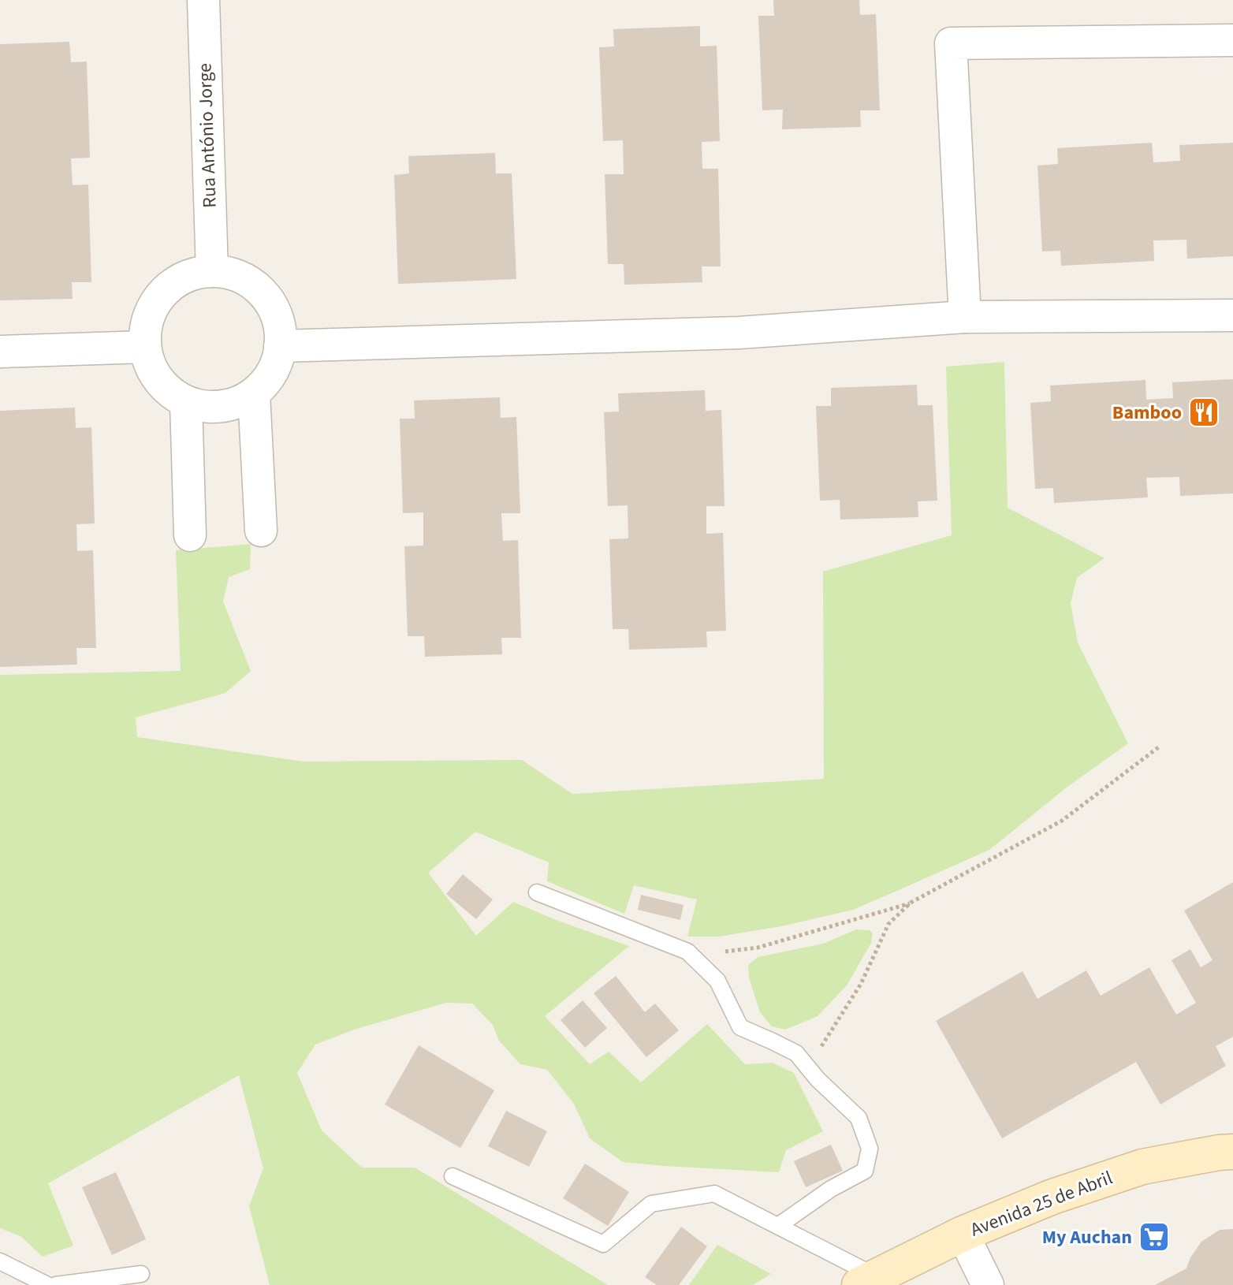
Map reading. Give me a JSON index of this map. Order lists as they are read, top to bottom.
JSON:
{
  "streets": {
    "street": ["Rua António Jorge", "Avenida 25 de Abril"]
  },
  "places": {
    "restaurant": ["Bamboo"],
    "supermarket": ["My Auchan"]
  }
}
